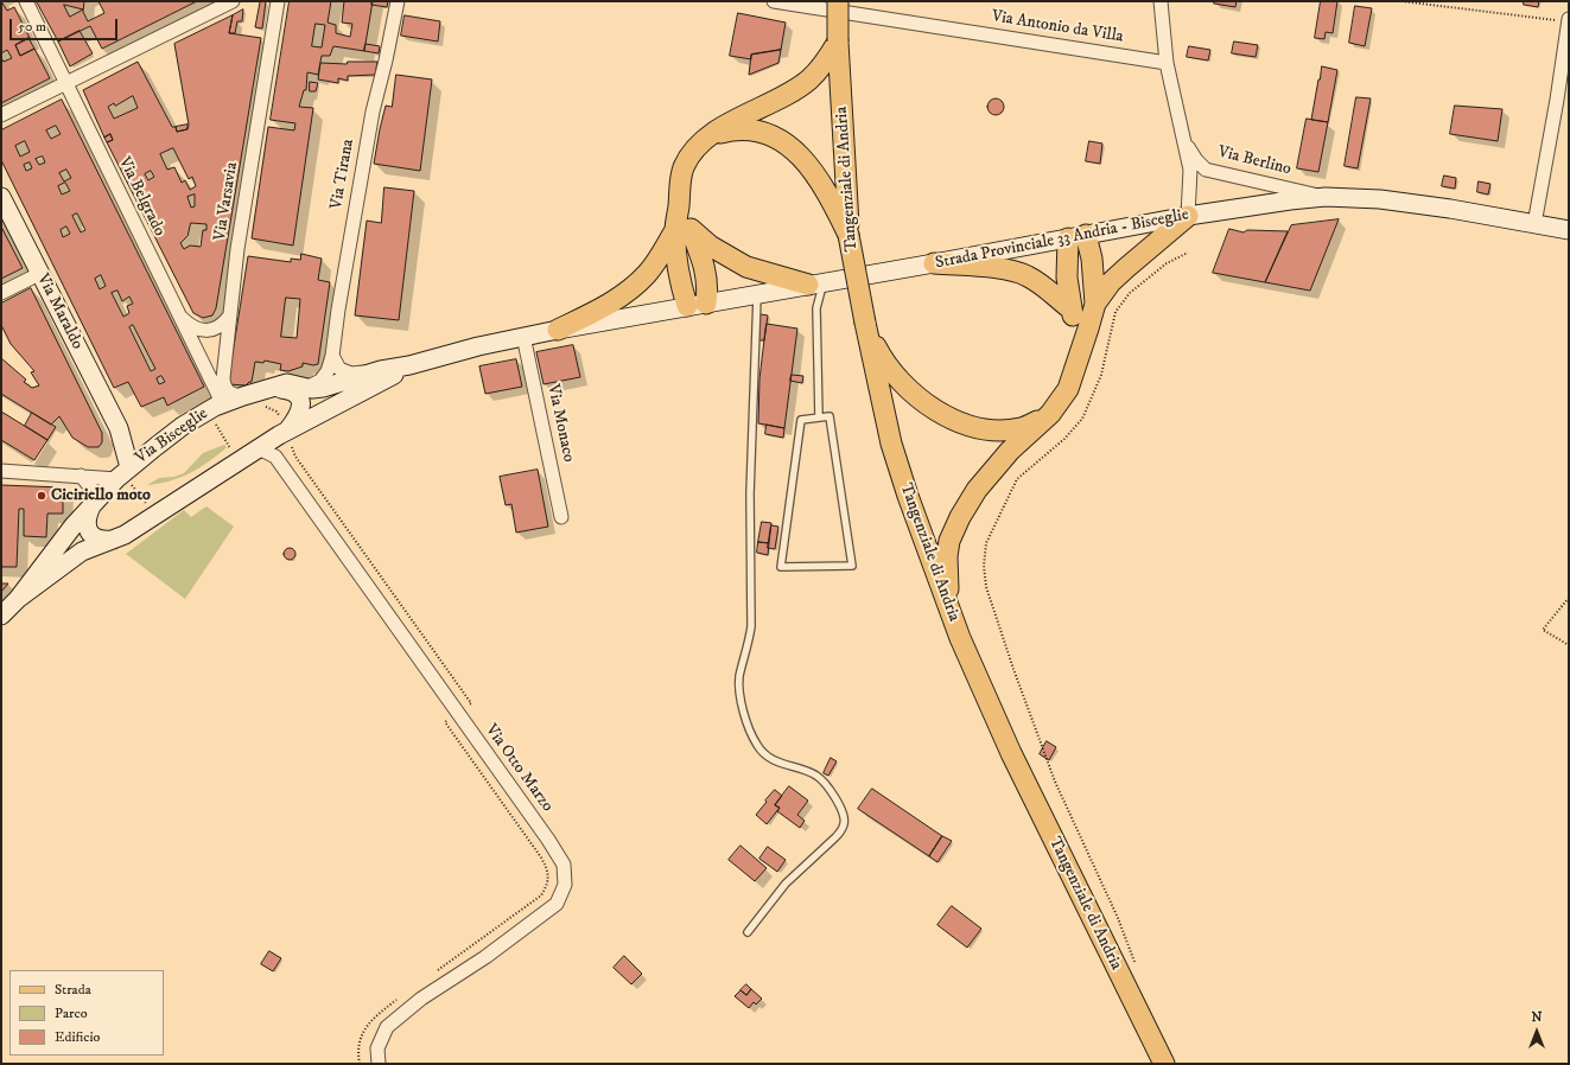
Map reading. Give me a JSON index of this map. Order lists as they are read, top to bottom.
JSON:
{
  "streets": {
    "main road": [
      "Tangenziale di Andria",
      "Strada Provinciale 33 Andria - Bisceglie",
      "Via Maraldo",
      "Via Bisceglie"
    ],
    "street": [
      "Via Antonio da Villa",
      "Via Berlino",
      "Via Tirana",
      "Via Belgrado",
      "Via Varsavia",
      "Via Monaco",
      "Via Otto Marzo"
    ]
  },
  "crossings": [
    ["Via Antonio da Villa", "Via Berlino"],
    ["Via Berlino", "Strada Provinciale 33 Andria - Bisceglie"],
    ["Via Tirana", "Via Bisceglie"],
    ["Via Belgrado", "Via Bisceglie"],
    ["Via Varsavia", "Via Bisceglie"],
    ["Strada Provinciale 33 Andria - Bisceglie", "Via Bisceglie"],
    ["Via Maraldo", "Via Bisceglie"],
    ["Via Monaco", "Via Bisceglie"]
  ],
  "places": ["Ciciriello moto"],
  "legend": ["Strada", "Parco", "Edificio"],
  "scale_bar": "50 m",
  "north": "top"
}
